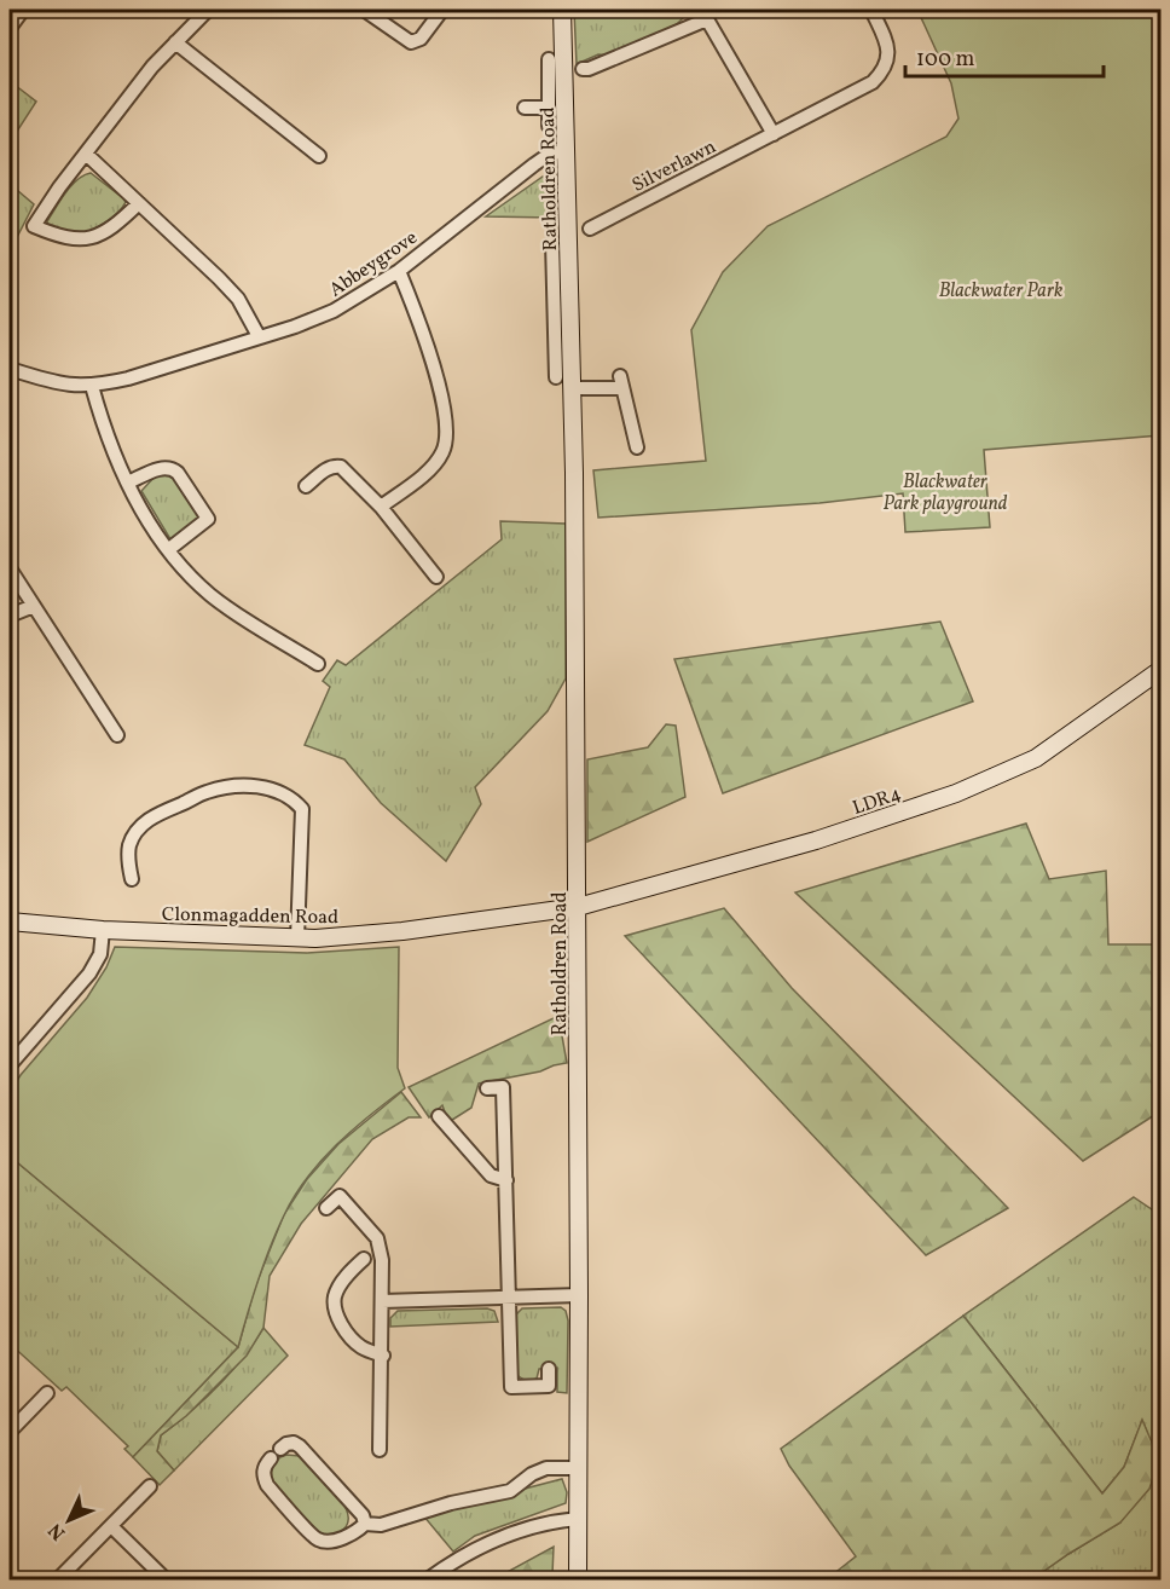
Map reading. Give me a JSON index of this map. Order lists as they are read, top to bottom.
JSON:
{
  "streets": {
    "street": [
      "Silverlawn",
      "Ratholdren Road",
      "Abbeygrove",
      "LDR4",
      "Clonmagadden Road"
    ]
  },
  "crossings": [
    ["Ratholdren Road", "Abbeygrove"],
    ["Ratholdren Road", "LDR4"],
    ["Ratholdren Road", "Clonmagadden Road"],
    ["LDR4", "Clonmagadden Road"]
  ],
  "parks": ["Blackwater Park", "Blackwater Park playground"],
  "scale_bar": "100 m",
  "north": "bottom left"
}
